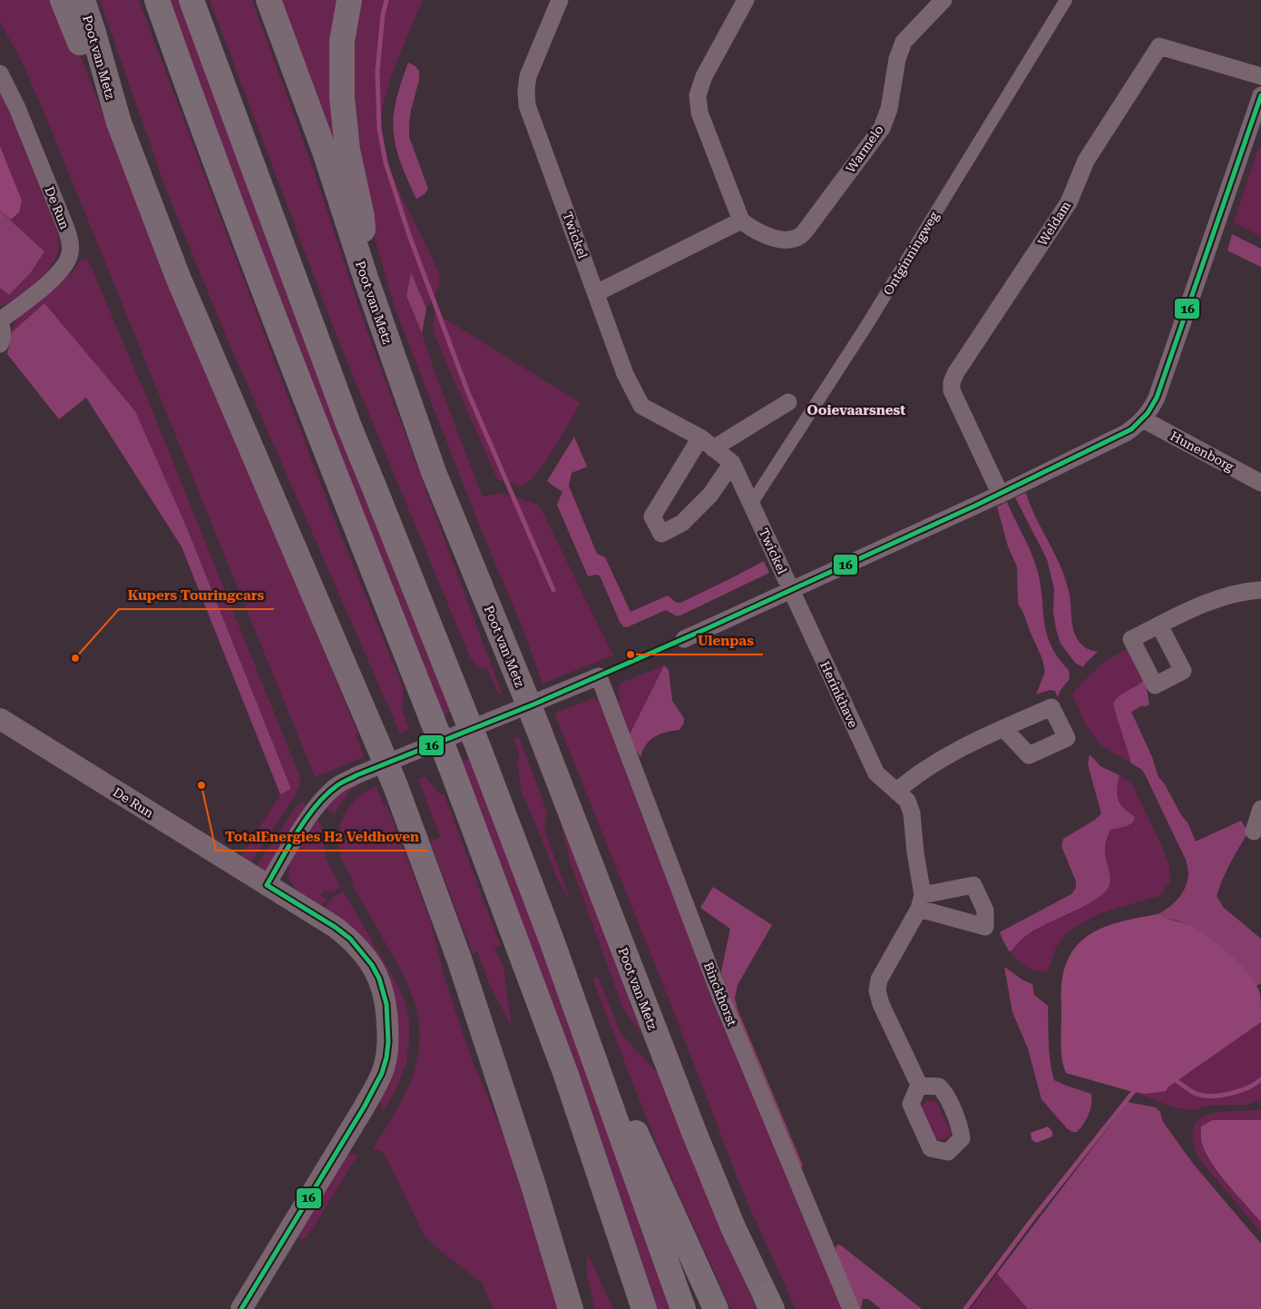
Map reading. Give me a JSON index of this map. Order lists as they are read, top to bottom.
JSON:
{
  "streets": {
    "highway": ["Poot van Metz"],
    "street": [
      "Warmelo",
      "De Run",
      "Weldam",
      "Twickel",
      "Ontginningweg",
      "Hunenborg",
      "Herinkhave",
      "Binckhorst"
    ]
  },
  "crossings": [
    ["De Run", "Binckhorst"],
    ["Twickel", "Ontginningweg"],
    ["Twickel", "Herinkhave"]
  ],
  "districts": ["Ooievaarsnest"],
  "places": ["Ulenpas", "Kupers Touringcars", "TotalEnergies H2 Veldhoven"],
  "lines": ["transit line 16"]
}
